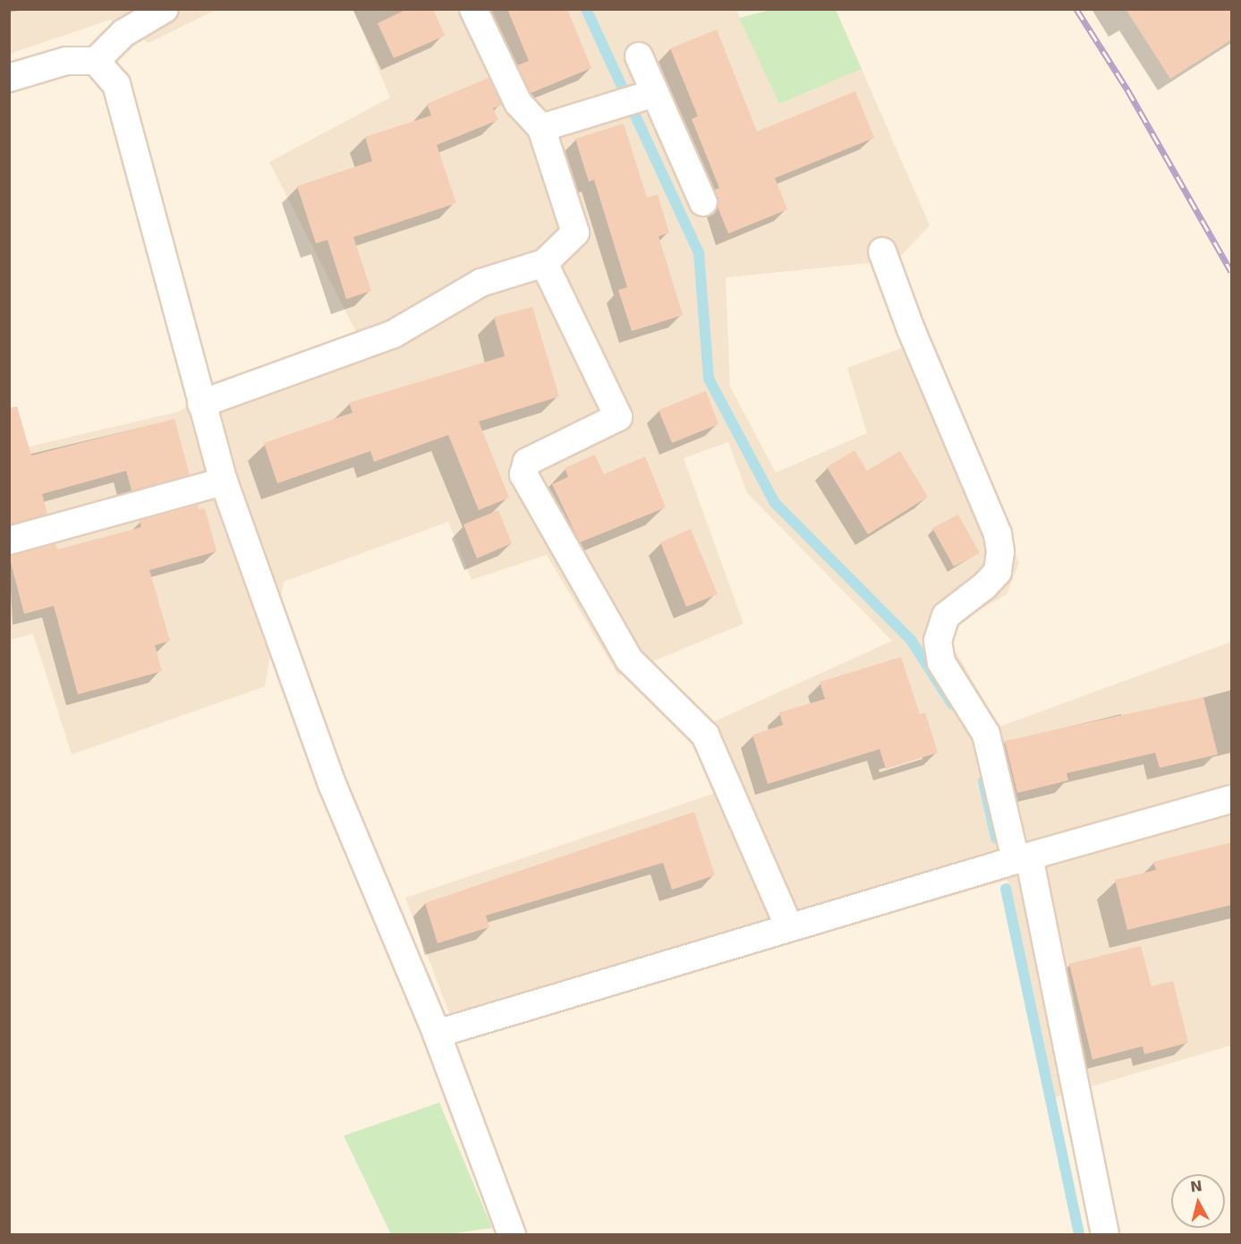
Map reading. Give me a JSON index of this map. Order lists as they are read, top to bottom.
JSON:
{
  "north": "top"
}
